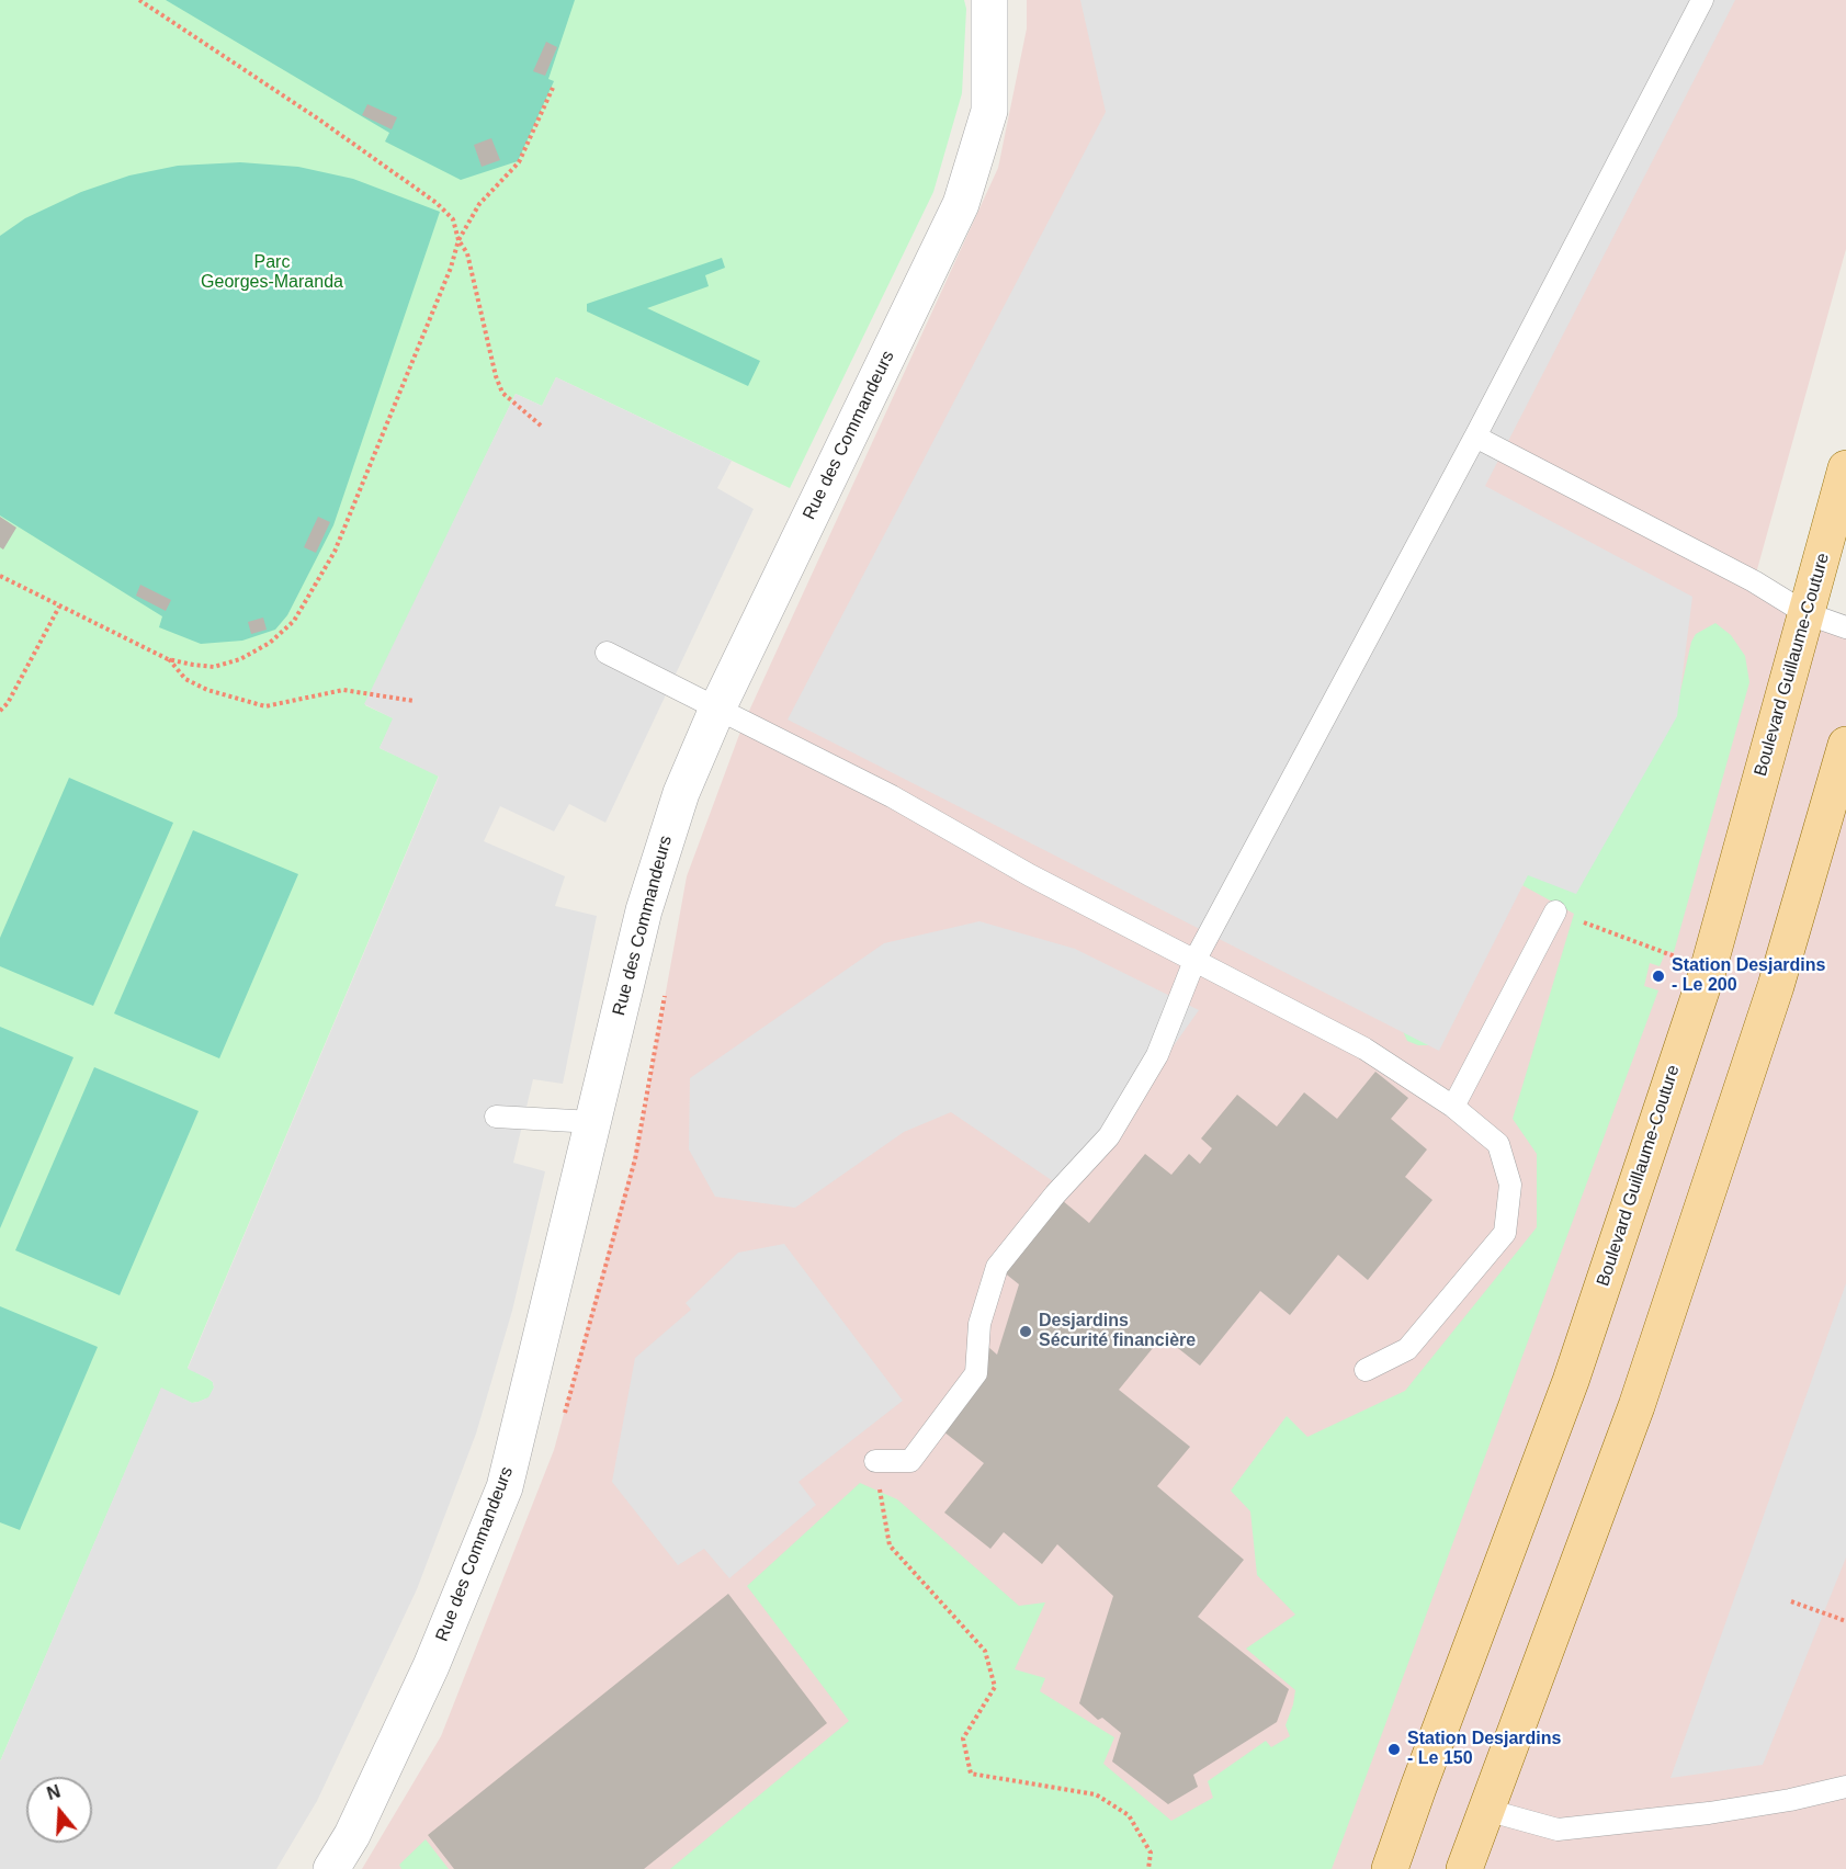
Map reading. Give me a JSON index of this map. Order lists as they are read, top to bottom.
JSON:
{
  "streets": {
    "main road": ["Boulevard Guillaume-Couture"],
    "street": ["Rue des Commandeurs"]
  },
  "parks": ["Parc Georges-Maranda"],
  "places": ["Station Desjardins - Le 200", "Desjardins Sécurité financière", "Station Desjardins - Le 150"],
  "north": "top"
}
